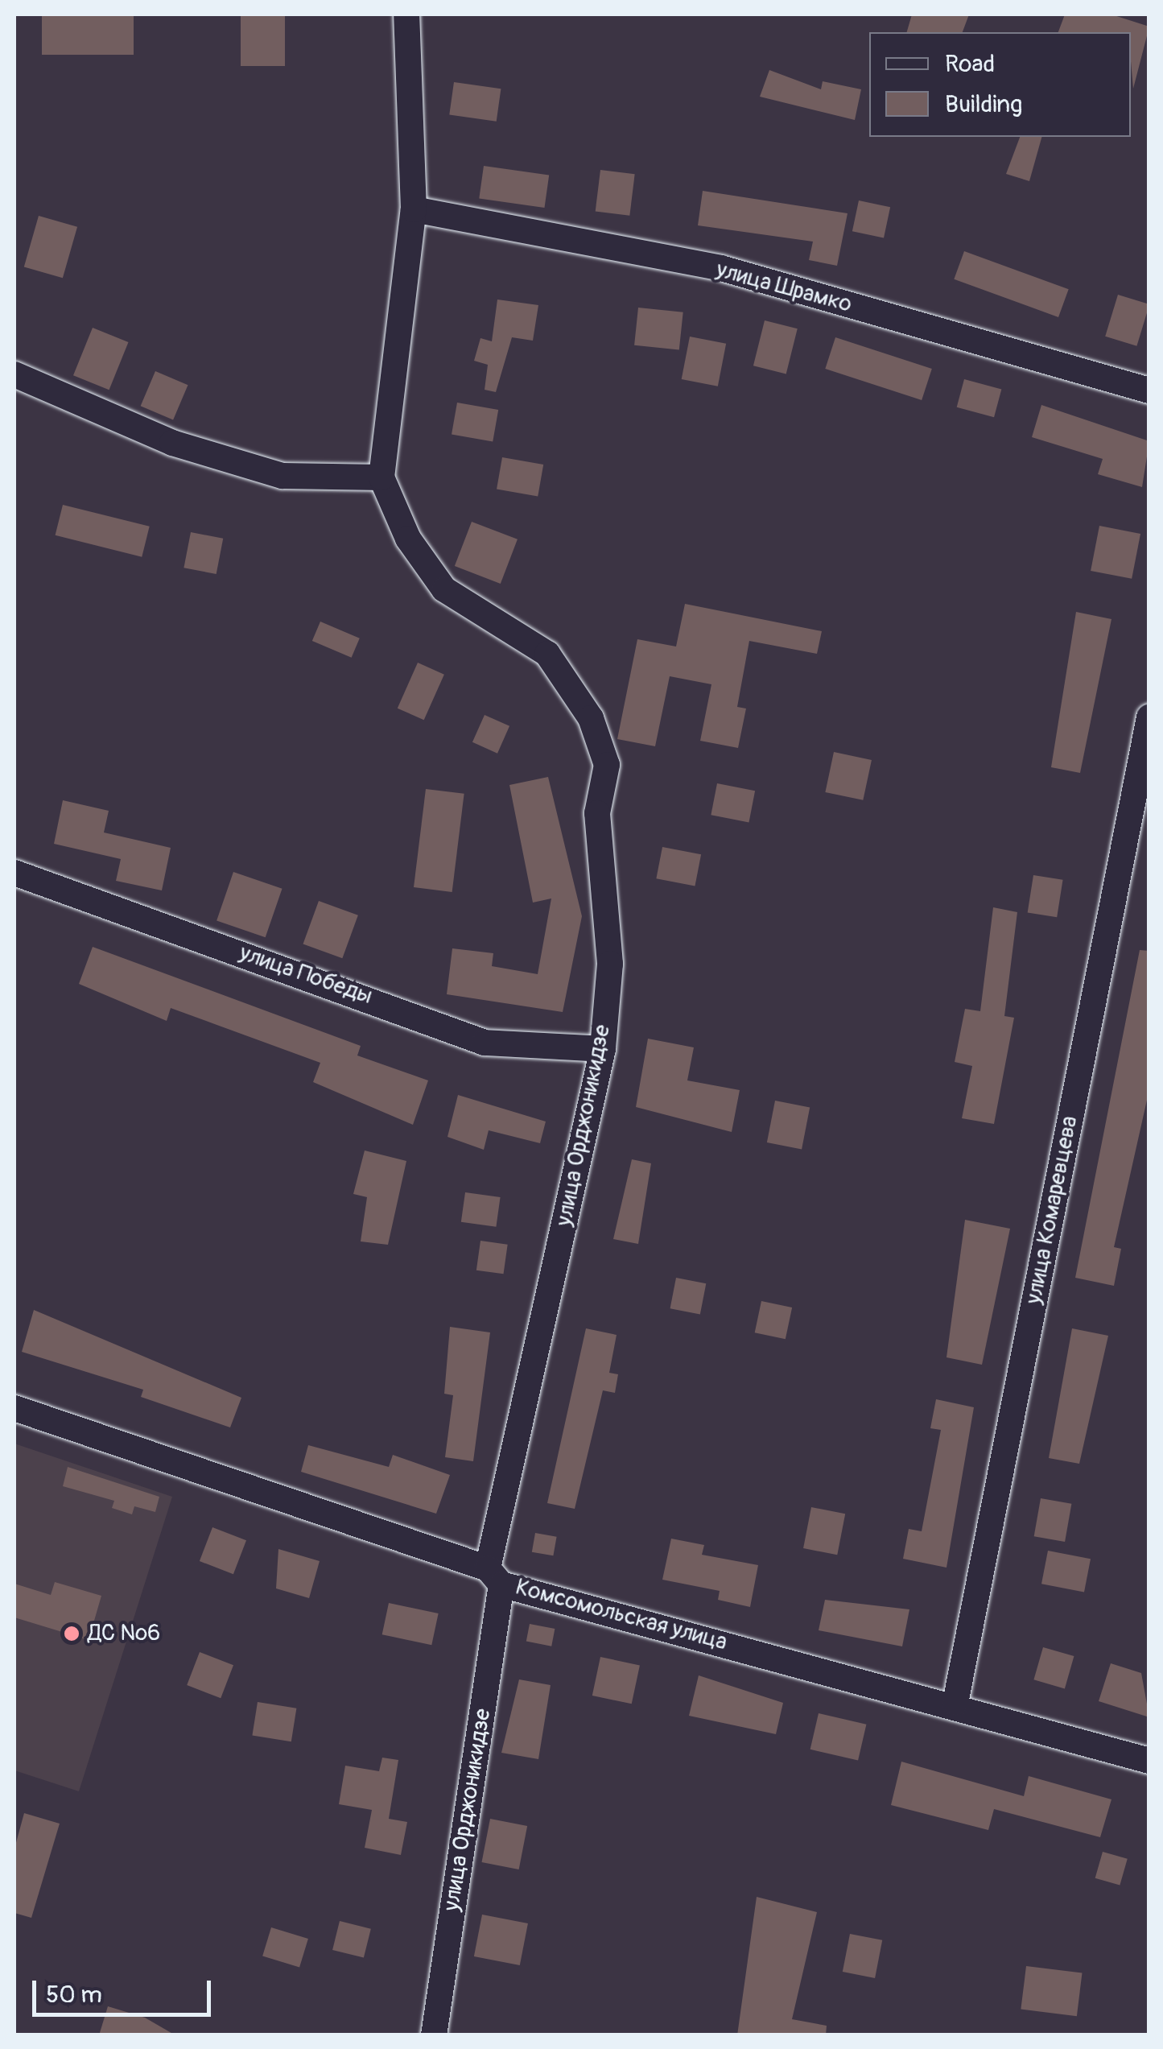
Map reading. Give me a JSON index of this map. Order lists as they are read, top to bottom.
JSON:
{
  "streets": {
    "street": [
      "улица Шрамко",
      "улица Победы",
      "улица Орджоникидзе",
      "улица Комаревцева",
      "Комсомольская улица"
    ]
  },
  "crossings": [
    ["улица Победы", "улица Орджоникидзе"],
    ["улица Орджоникидзе", "Комсомольская улица"],
    ["улица Комаревцева", "Комсомольская улица"]
  ],
  "places": ["ДС №6"],
  "legend": ["Road", "Building"],
  "scale_bar": "50 m"
}
